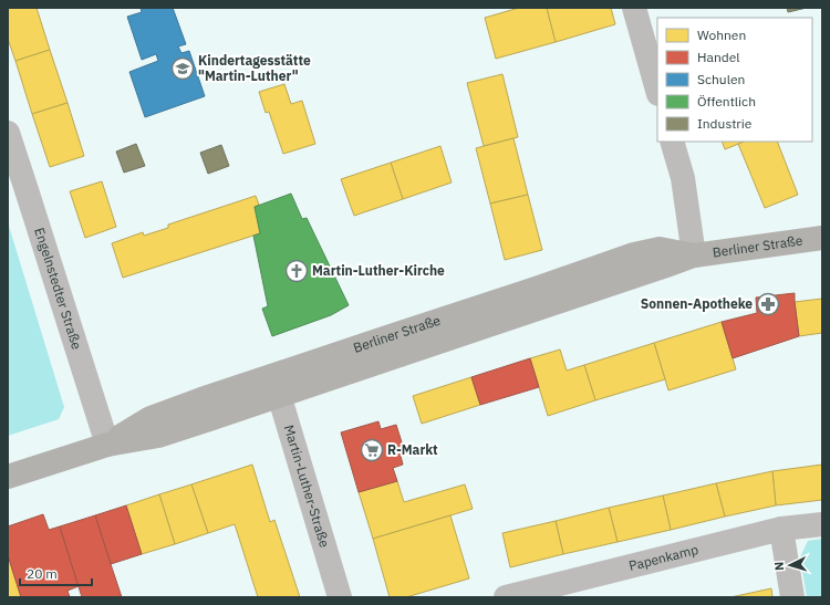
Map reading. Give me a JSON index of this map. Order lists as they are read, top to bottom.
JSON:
{
  "streets": {
    "street": [
      "Berliner Straße",
      "Engelnstedter Straße",
      "Martin-Luther-Straße",
      "Papenkamp"
    ]
  },
  "crossings": [
    ["Berliner Straße", "Engelnstedter Straße"],
    ["Berliner Straße", "Martin-Luther-Straße"]
  ],
  "places": {
    "school or university": ["Kindertagesstätte \"Martin-Luther\""],
    "church": ["Martin-Luther-Kirche"],
    "pharmacy": ["Sonnen-Apotheke"],
    "supermarket": ["R-Markt"]
  },
  "legend": [
    "Wohnen",
    "Handel",
    "Schulen",
    "Öffentlich",
    "Industrie"
  ],
  "scale_bar": "20 m",
  "north": "left"
}
